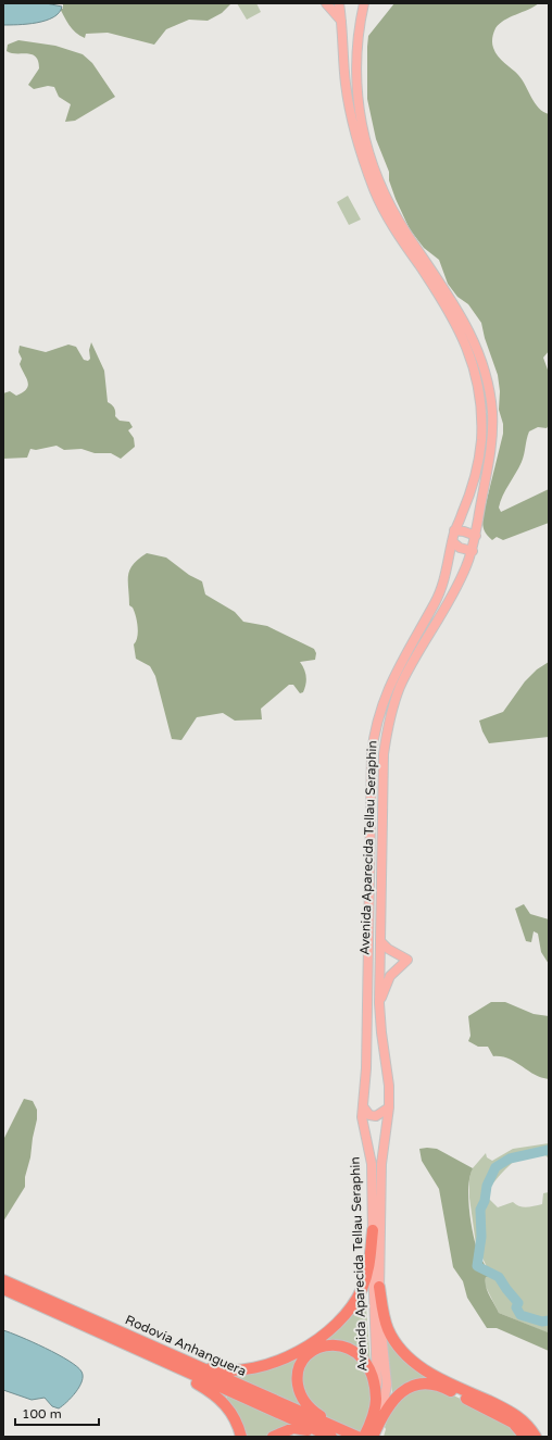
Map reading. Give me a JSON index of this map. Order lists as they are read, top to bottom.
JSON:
{
  "streets": {
    "highway": ["Avenida Aparecida Tellau Seraphin", "Rodovia Anhanguera"]
  },
  "scale_bar": "100 m"
}
